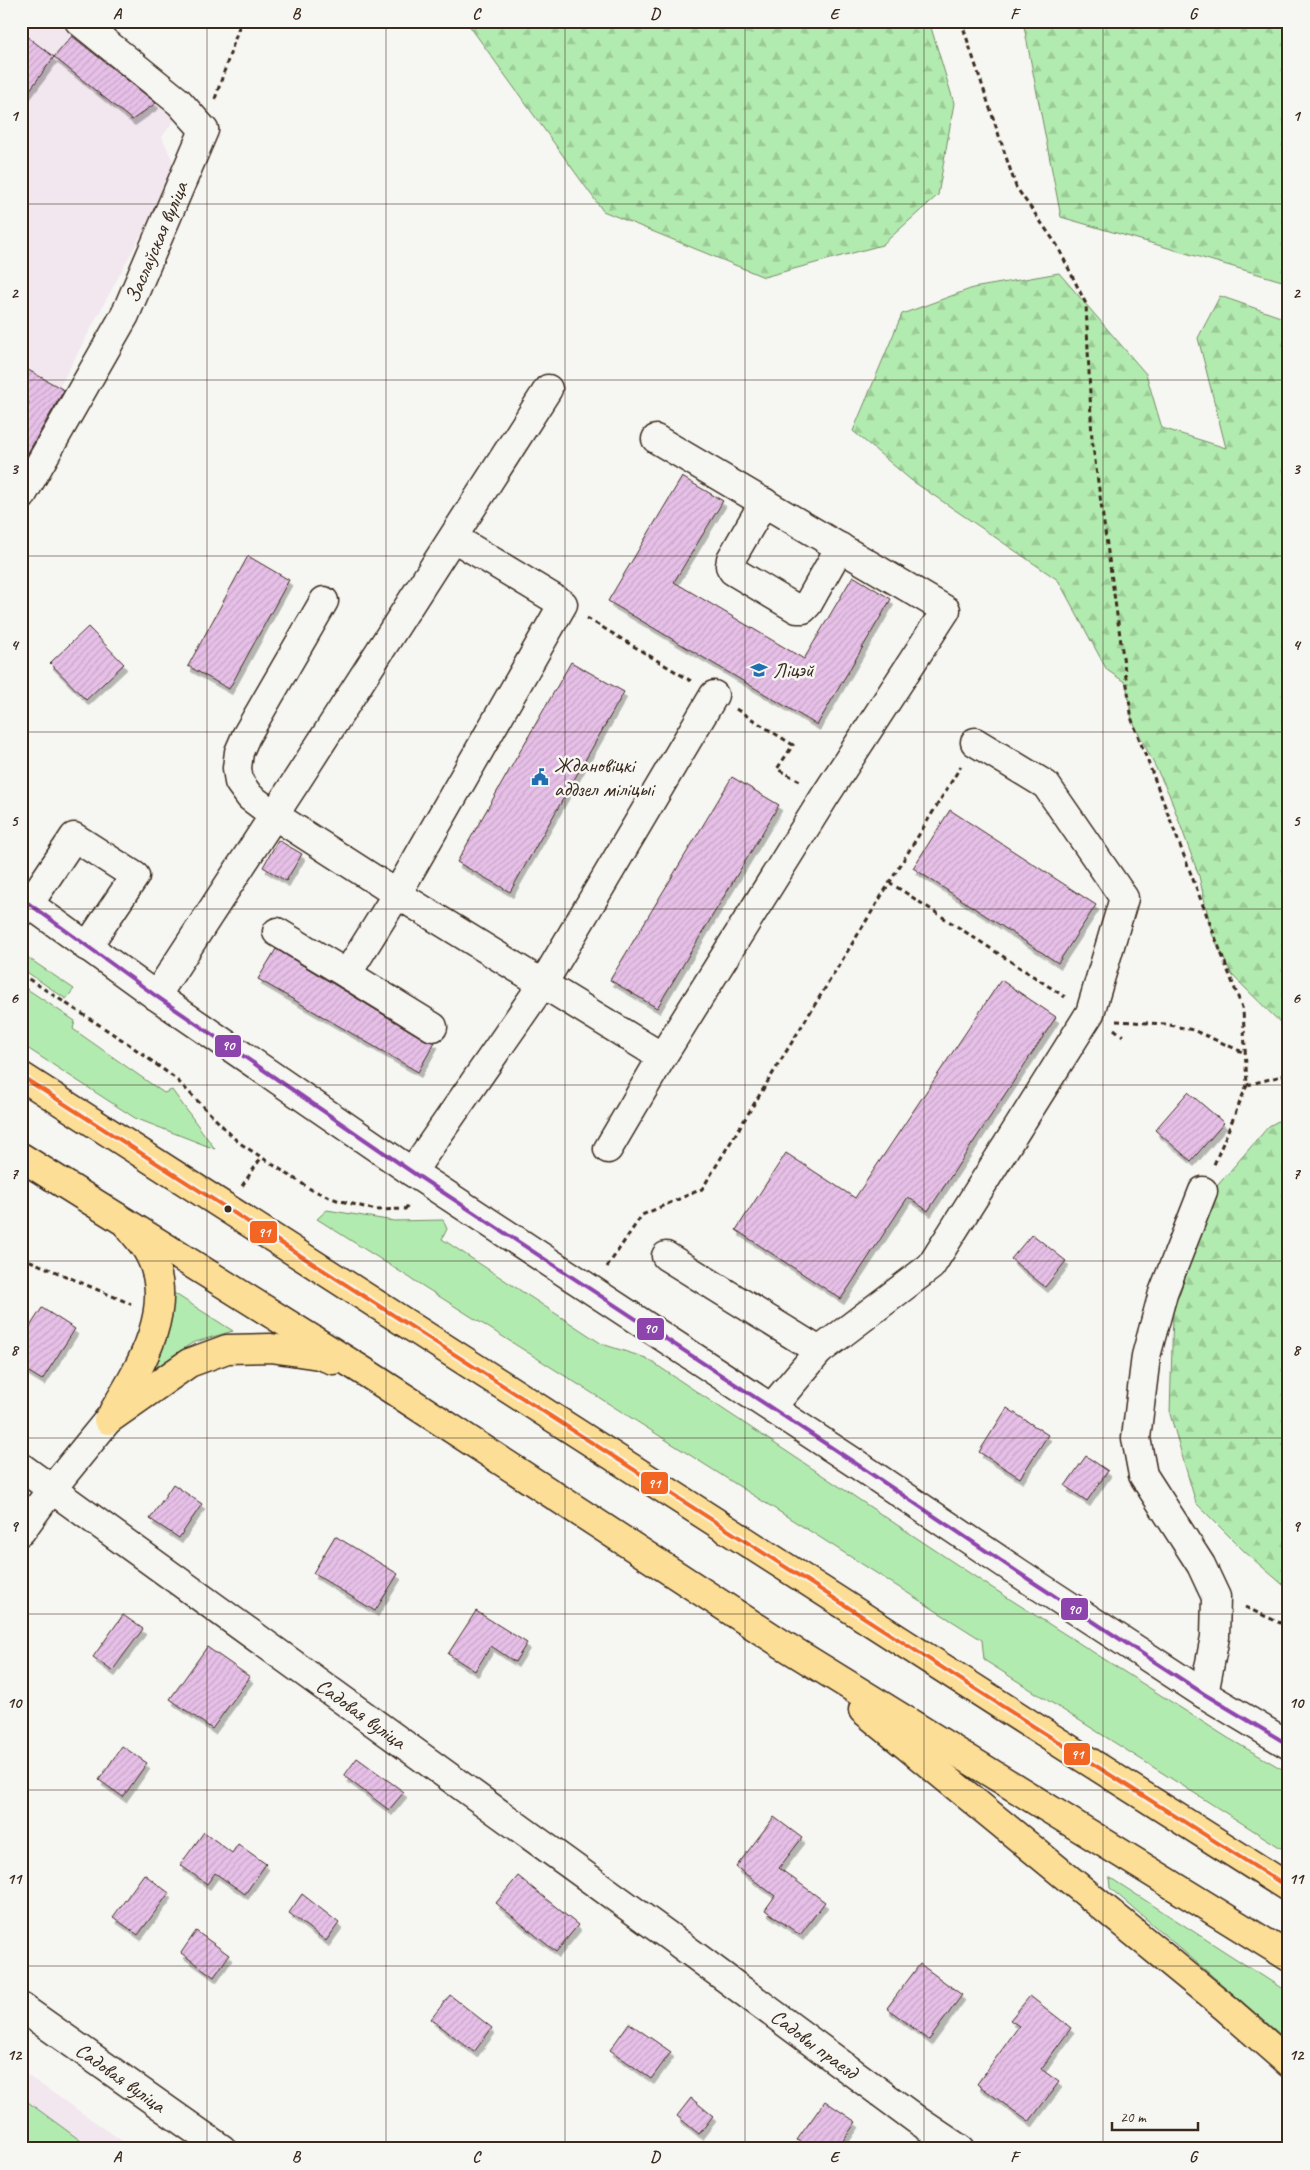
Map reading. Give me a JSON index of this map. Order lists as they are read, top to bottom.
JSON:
{
  "streets": {
    "street": ["Заслаўская вуліца", "Садовая вуліца", "Садовы праезд"]
  },
  "crossings": [
    ["Садовая вуліца", "Садовы праезд"]
  ],
  "places": {
    "school or university": ["Ліцэй"],
    "public building": ["Ждановіцкі аддзел міліцыі"]
  },
  "lines": ["transit line 90", "transit line 91"],
  "scale_bar": "20 m",
  "grid": {
    "columns": [
      "A",
      "B",
      "C",
      "D",
      "E",
      "F",
      "G"
    ],
    "rows": [
      "1",
      "2",
      "3",
      "4",
      "5",
      "6",
      "7",
      "8",
      "9",
      "10",
      "11",
      "12"
    ]
  }
}
